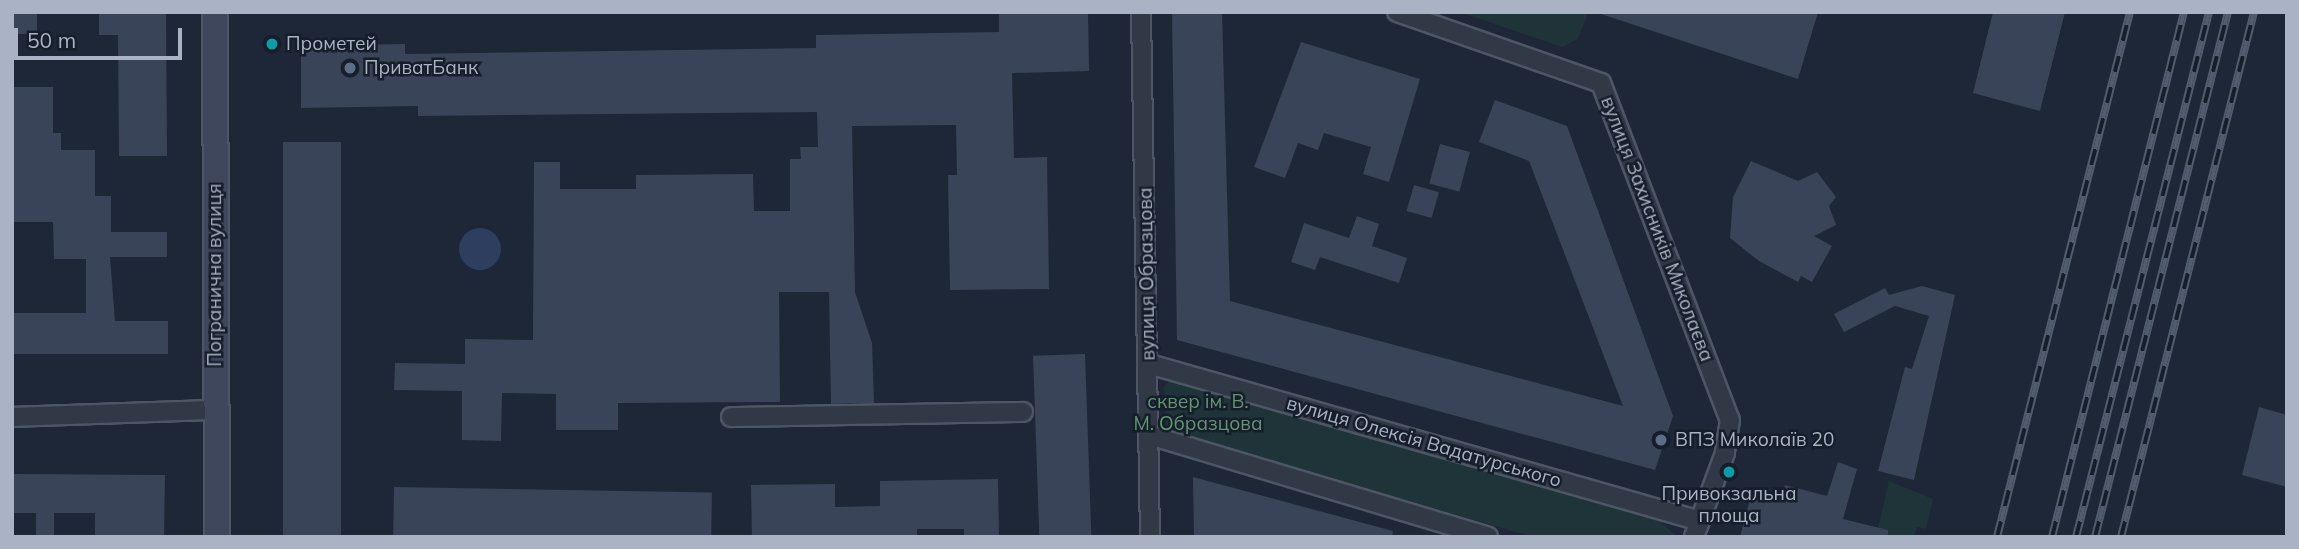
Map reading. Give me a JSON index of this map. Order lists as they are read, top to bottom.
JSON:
{
  "streets": {
    "main road": ["Погранична вулиця"],
    "street": ["вулиця Захисників Миколаєва", "вулиця Образцова", "вулиця Олексія Вадатурського"]
  },
  "crossings": [
    ["вулиця Захисників Миколаєва", "вулиця Олексія Вадатурського"],
    ["вулиця Образцова", "вулиця Олексія Вадатурського"]
  ],
  "parks": ["сквер ім. В. М. Образцова"],
  "places": [
    "Прометей",
    "ПриватБанк",
    "ВПЗ Миколаїв 20",
    "Привокзальна площа"
  ],
  "scale_bar": "50 m"
}
